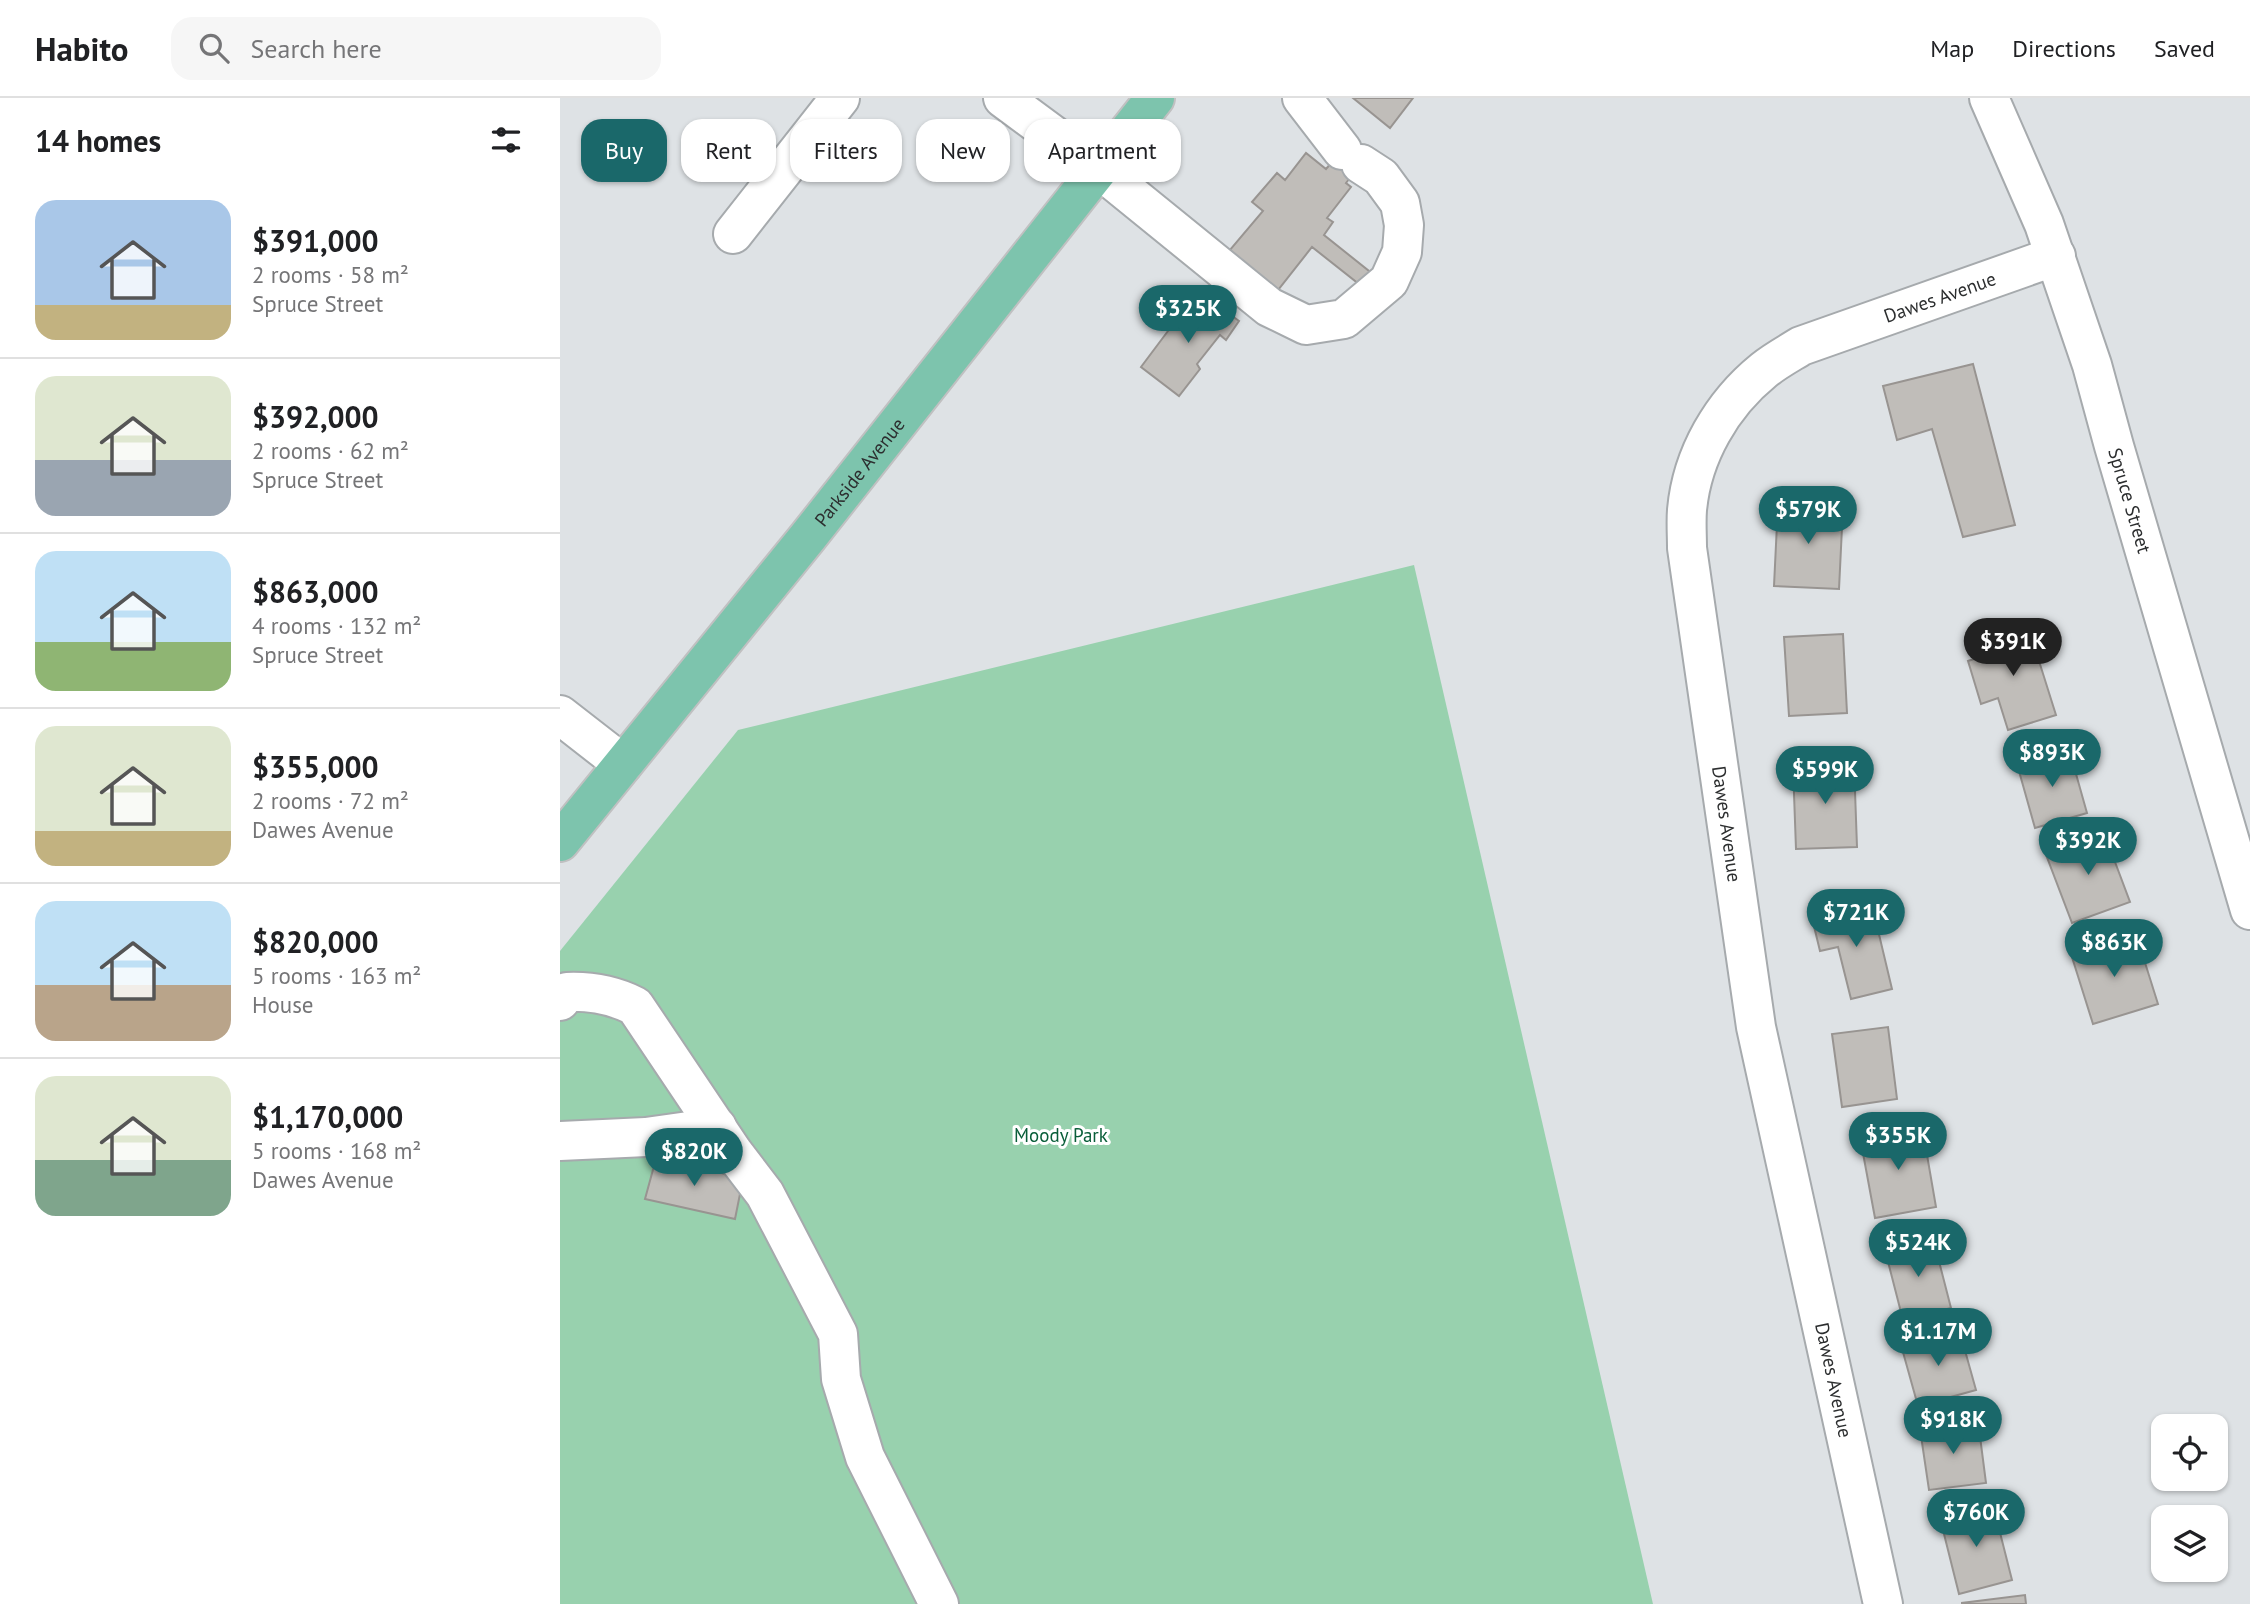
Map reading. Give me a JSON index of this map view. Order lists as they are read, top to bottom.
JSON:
{
  "streets": {
    "main road": ["Parkside Avenue"],
    "street": ["Dawes Avenue", "Spruce Street"]
  },
  "crossings": [
    ["Dawes Avenue", "Spruce Street"]
  ],
  "parks": ["Moody Park"],
  "page": {
    "header": "Habito",
    "search": "Search here",
    "nav": ["Map", "Directions", "Saved"],
    "heading": "14 homes",
    "chip": [
      "Buy",
      "Rent",
      "Filters",
      "New",
      "Apartment"
    ],
    "list": [
      {
        "name": "$391,000",
        "note": "2 rooms · 58 m² · Spruce Street"
      },
      {
        "name": "$392,000",
        "note": "2 rooms · 62 m² · Spruce Street"
      },
      {
        "name": "$863,000",
        "note": "4 rooms · 132 m² · Spruce Street"
      },
      {
        "name": "$355,000",
        "note": "2 rooms · 72 m² · Dawes Avenue"
      },
      {
        "name": "$820,000",
        "note": "5 rooms · 163 m² · House"
      },
      {
        "name": "$1,170,000",
        "note": "5 rooms · 168 m² · Dawes Avenue"
      }
    ],
    "price": [
      "$325K",
      "$579K",
      "$391K",
      "$893K",
      "$599K",
      "$392K",
      "$721K",
      "$863K",
      "$355K",
      "$820K",
      "$524K",
      "$1.17M",
      "$918K",
      "$760K"
    ]
  }
}
